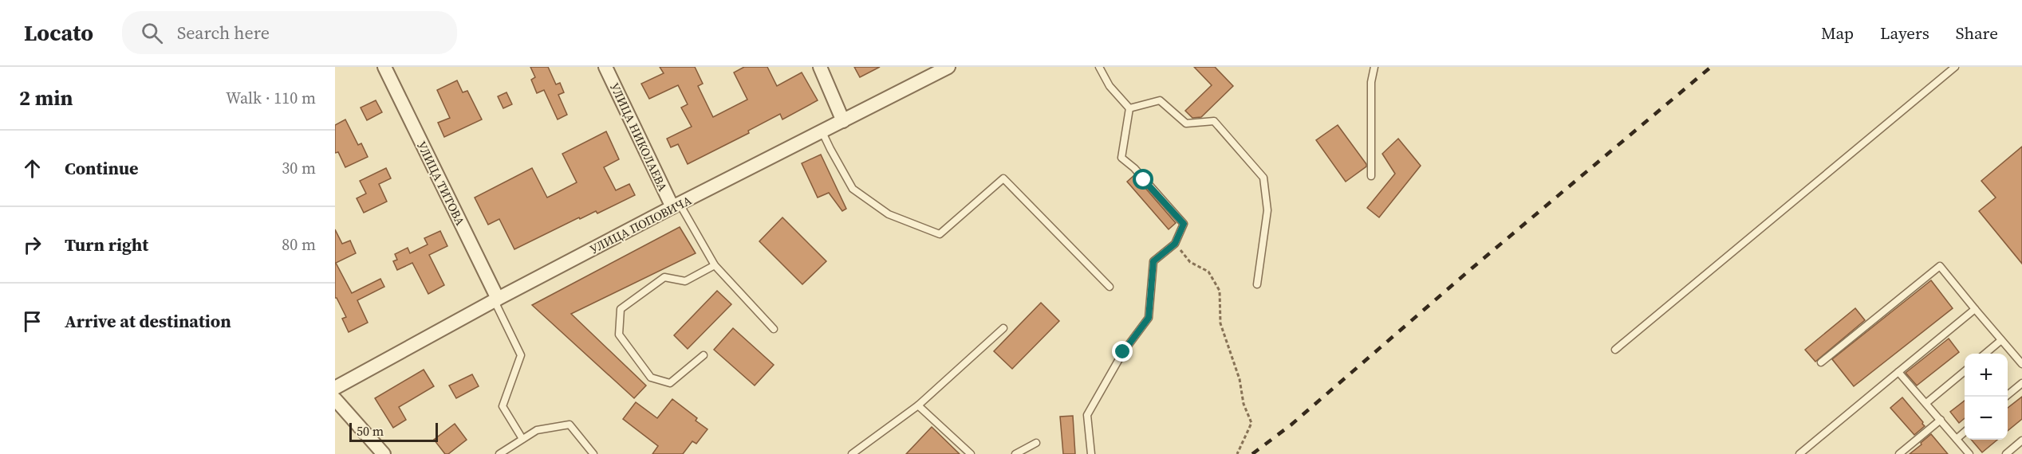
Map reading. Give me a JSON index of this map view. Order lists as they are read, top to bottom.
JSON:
{
  "streets": {
    "street": ["УЛИЦА НИКОЛАЕВА", "УЛИЦА ТИТОВА", "УЛИЦА ПОПОВИЧА"]
  },
  "crossings": [
    ["УЛИЦА НИКОЛАЕВА", "УЛИЦА ПОПОВИЧА"],
    ["УЛИЦА ТИТОВА", "УЛИЦА ПОПОВИЧА"]
  ],
  "scale_bar": "50 m",
  "page": {
    "header": "Locato",
    "search": "Search here",
    "nav": ["Map", "Layers", "Share"],
    "heading": ["2 min", "Walk · 110 m"],
    "list": [
      ["Continue", "30 m"],
      ["Turn right", "80 m"],
      "Arrive at destination"
    ],
    "map_buttons": ["+", "−"],
    "scale": "50 m"
  }
}
